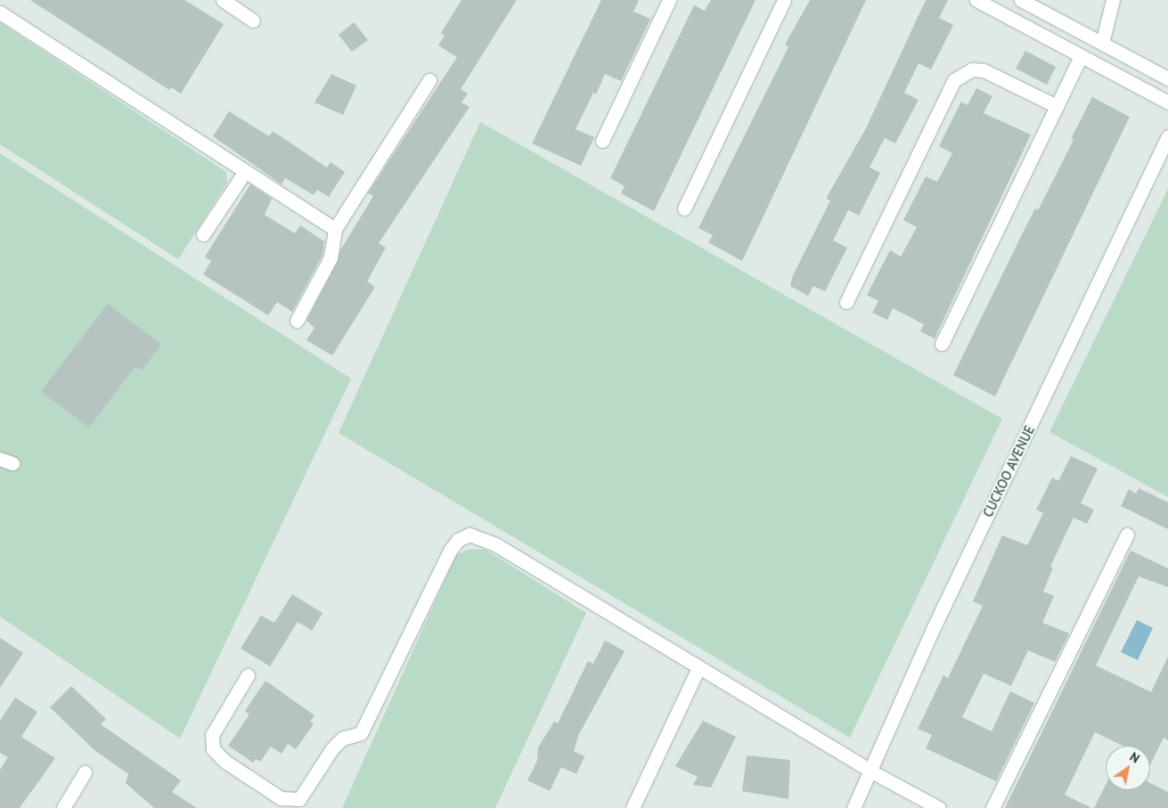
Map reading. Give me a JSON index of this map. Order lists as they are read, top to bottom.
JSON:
{
  "streets": {
    "street": ["CUCKOO AVENUE"]
  },
  "north": "top right"
}
